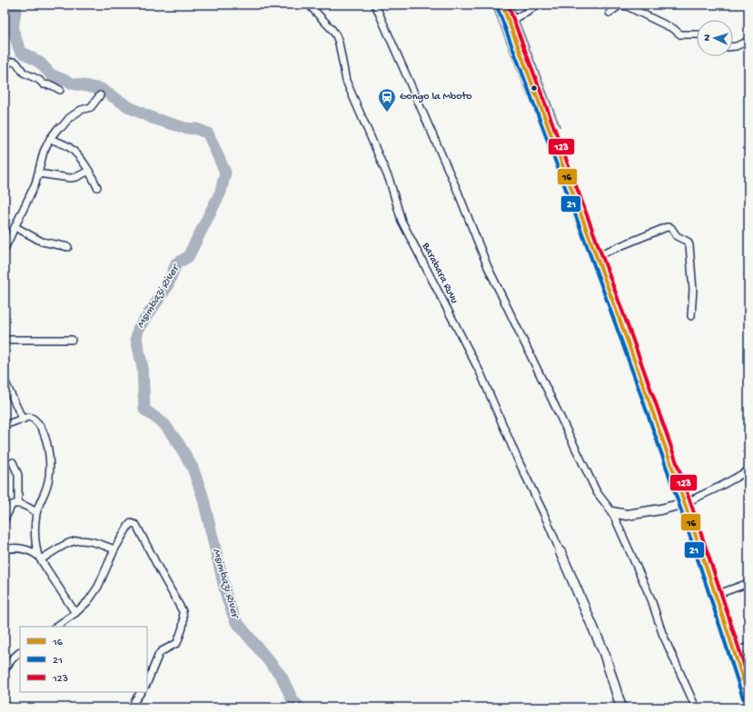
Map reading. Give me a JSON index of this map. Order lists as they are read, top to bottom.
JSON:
{
  "streets": {
    "street": ["Barabara Ruvu"]
  },
  "water": ["Msimbazi River"],
  "places": {
    "station": ["Gongo la Mboto"]
  },
  "lines": ["transit line 16", "transit line 123", "transit line 21"],
  "legend": ["16", "21", "123"],
  "north": "left"
}
